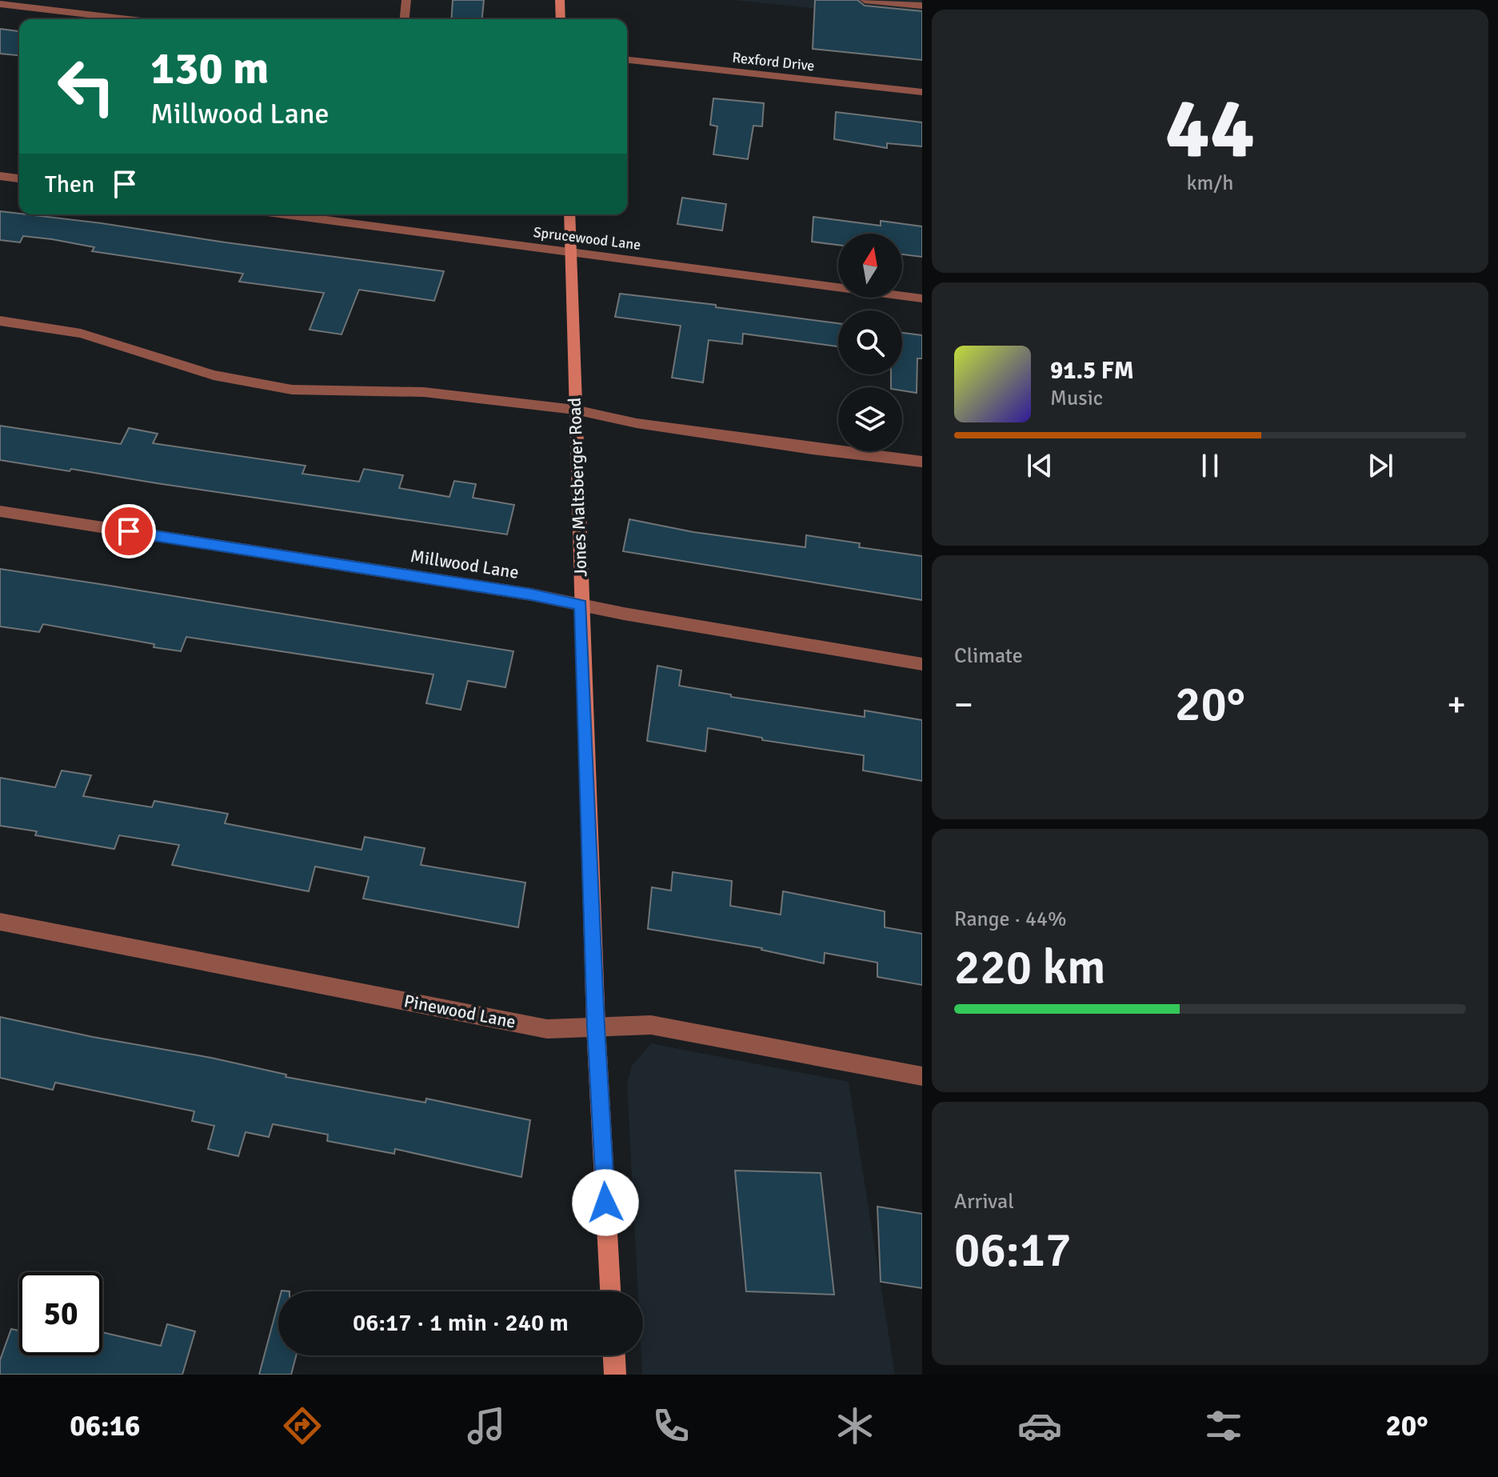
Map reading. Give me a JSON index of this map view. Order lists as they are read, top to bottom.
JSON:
{
  "streets": {
    "main road": ["Jones Maltsberger Road"],
    "street": [
      "Rexford Drive",
      "Sprucewood Lane",
      "Millwood Lane",
      "Pinewood Lane"
    ]
  },
  "crossings": [
    ["Sprucewood Lane", "Jones Maltsberger Road"],
    ["Jones Maltsberger Road", "Millwood Lane"],
    ["Jones Maltsberger Road", "Pinewood Lane"]
  ],
  "north": "top",
  "page": {
    "tile": [
      ["44", "km/h"],
      "Climate",
      ["Range · 44%", "220 km"],
      ["Arrival", "06:17"]
    ],
    "turn": ["130 m", "Millwood Lane"],
    "then": "Then",
    "song": ["91.5 FM", "Music"],
    "heat": ["−", "20°", "+"],
    "limit": "50",
    "trip": "06:17 · 1 min · 240 m",
    "tabs": ["06:16", "20°"]
  }
}
